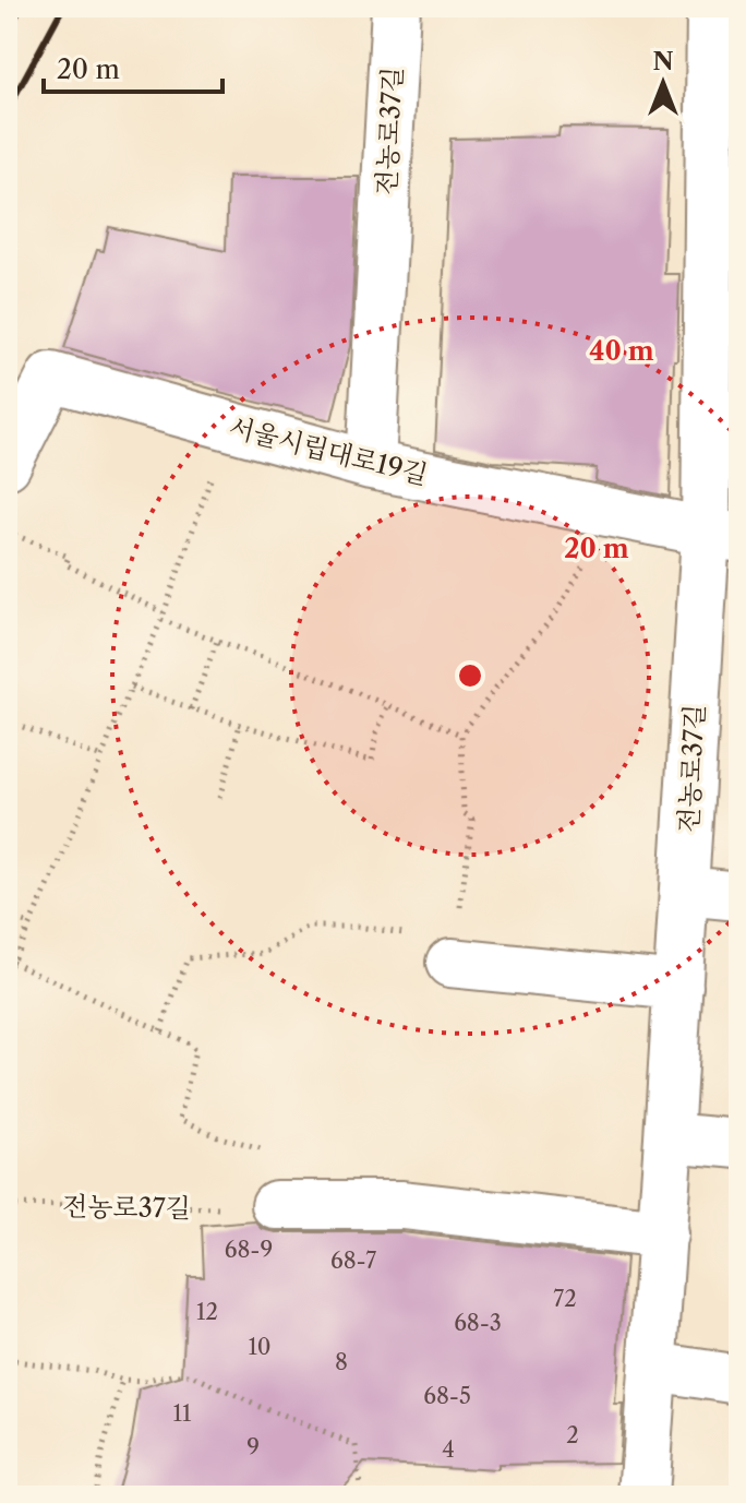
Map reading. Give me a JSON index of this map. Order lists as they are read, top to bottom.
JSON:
{
  "streets": {
    "street": ["전농로37길", "서울시립대로19길"]
  },
  "crossings": [
    ["전농로37길", "서울시립대로19길"]
  ],
  "house_numbers": [
    "68-9",
    "68-7",
    "72",
    "12",
    "68-3",
    "10",
    "8",
    "68-5",
    "11",
    "2",
    "9",
    "4"
  ],
  "scale_bar": "20 m",
  "north": "top",
  "rings": ["40 m", "20 m"]
}
